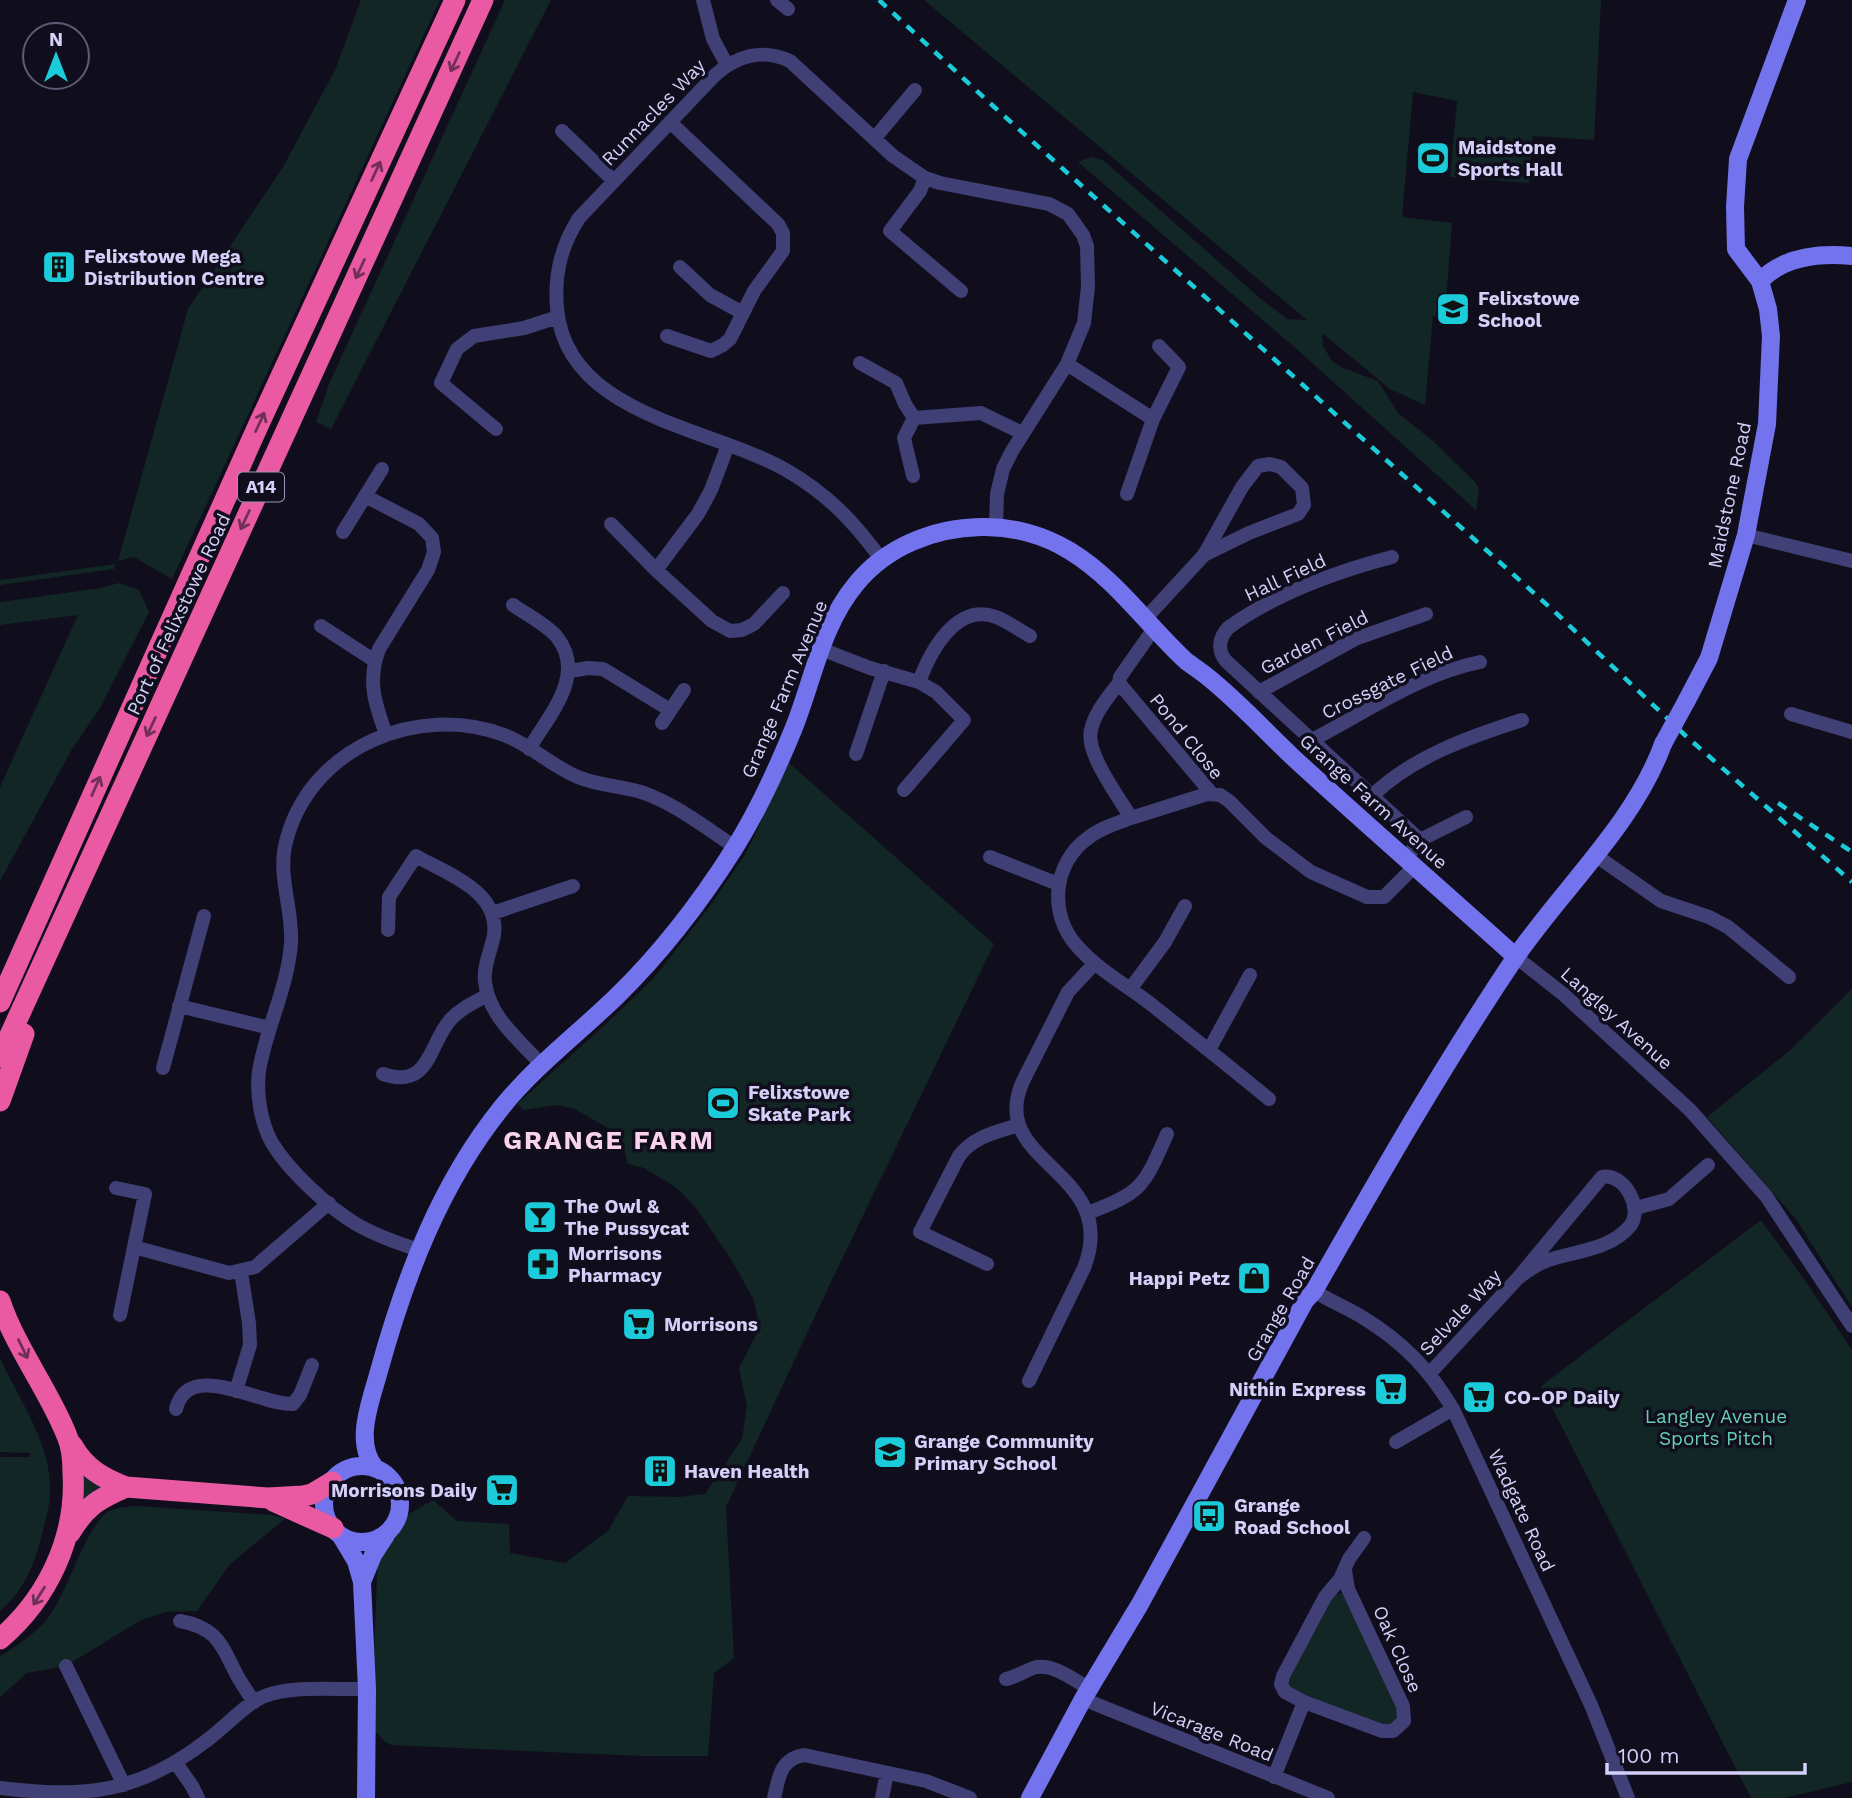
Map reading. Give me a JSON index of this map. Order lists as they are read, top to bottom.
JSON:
{
  "streets": {
    "highway": ["A14", "Port of Felixstowe Road"],
    "street": [
      "Runnacles Way",
      "Maidstone Road",
      "Hall Field",
      "Garden Field",
      "Crossgate Field",
      "Grange Farm Avenue",
      "Pond Close",
      "Langley Avenue",
      "Grange Road",
      "Selvale Way",
      "Wadgate Road",
      "Oak Close",
      "Vicarage Road"
    ]
  },
  "crossings": [
    ["Runnacles Way", "Grange Farm Avenue"],
    ["Maidstone Road", "Grange Farm Avenue"],
    ["Maidstone Road", "Langley Avenue"],
    ["Maidstone Road", "Grange Road"],
    ["Hall Field", "Grange Farm Avenue"],
    ["Garden Field", "Grange Farm Avenue"],
    ["Crossgate Field", "Grange Farm Avenue"],
    ["Grange Farm Avenue", "Langley Avenue"],
    ["Grange Farm Avenue", "Grange Road"],
    ["Langley Avenue", "Grange Road"],
    ["Grange Road", "Wadgate Road"],
    ["Grange Road", "Vicarage Road"],
    ["Selvale Way", "Wadgate Road"]
  ],
  "districts": ["GRANGE FARM"],
  "parks": ["Langley Avenue Sports Pitch"],
  "places": {
    "sports": ["Maidstone Sports Hall", "Felixstowe Skate Park"],
    "building": ["Felixstowe Mega Distribution Centre", "Haven Health"],
    "school or university": ["Felixstowe School", "Grange Community Primary School"],
    "bar": ["The Owl & The Pussycat"],
    "pharmacy": ["Morrisons Pharmacy"],
    "shop": ["Happi Petz"],
    "supermarket": [
      "Morrisons",
      "Nithin Express",
      "CO-OP Daily",
      "Morrisons Daily"
    ],
    "bus stop": ["Grange Road School"]
  },
  "scale_bar": "100 m",
  "north": "top"
}
